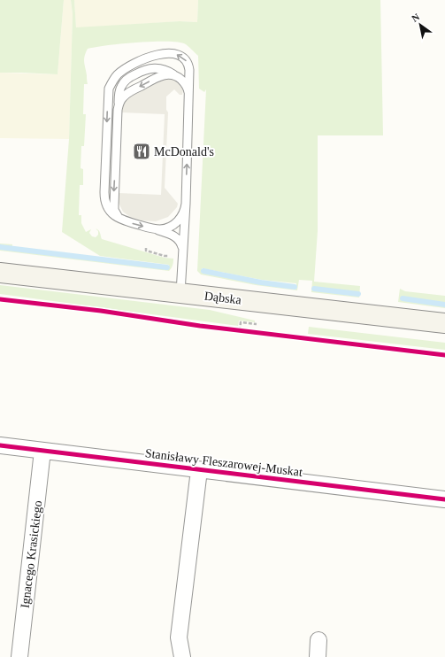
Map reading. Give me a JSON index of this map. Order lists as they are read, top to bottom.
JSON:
{
  "streets": {
    "street": ["Dąbska", "Stanisławy Fleszarowej-Muskat", "Ignacego Krasickiego"]
  },
  "crossings": [
    ["Stanisławy Fleszarowej-Muskat", "Ignacego Krasickiego"]
  ],
  "places": {
    "restaurant": ["McDonald's"]
  },
  "north": "top left"
}
